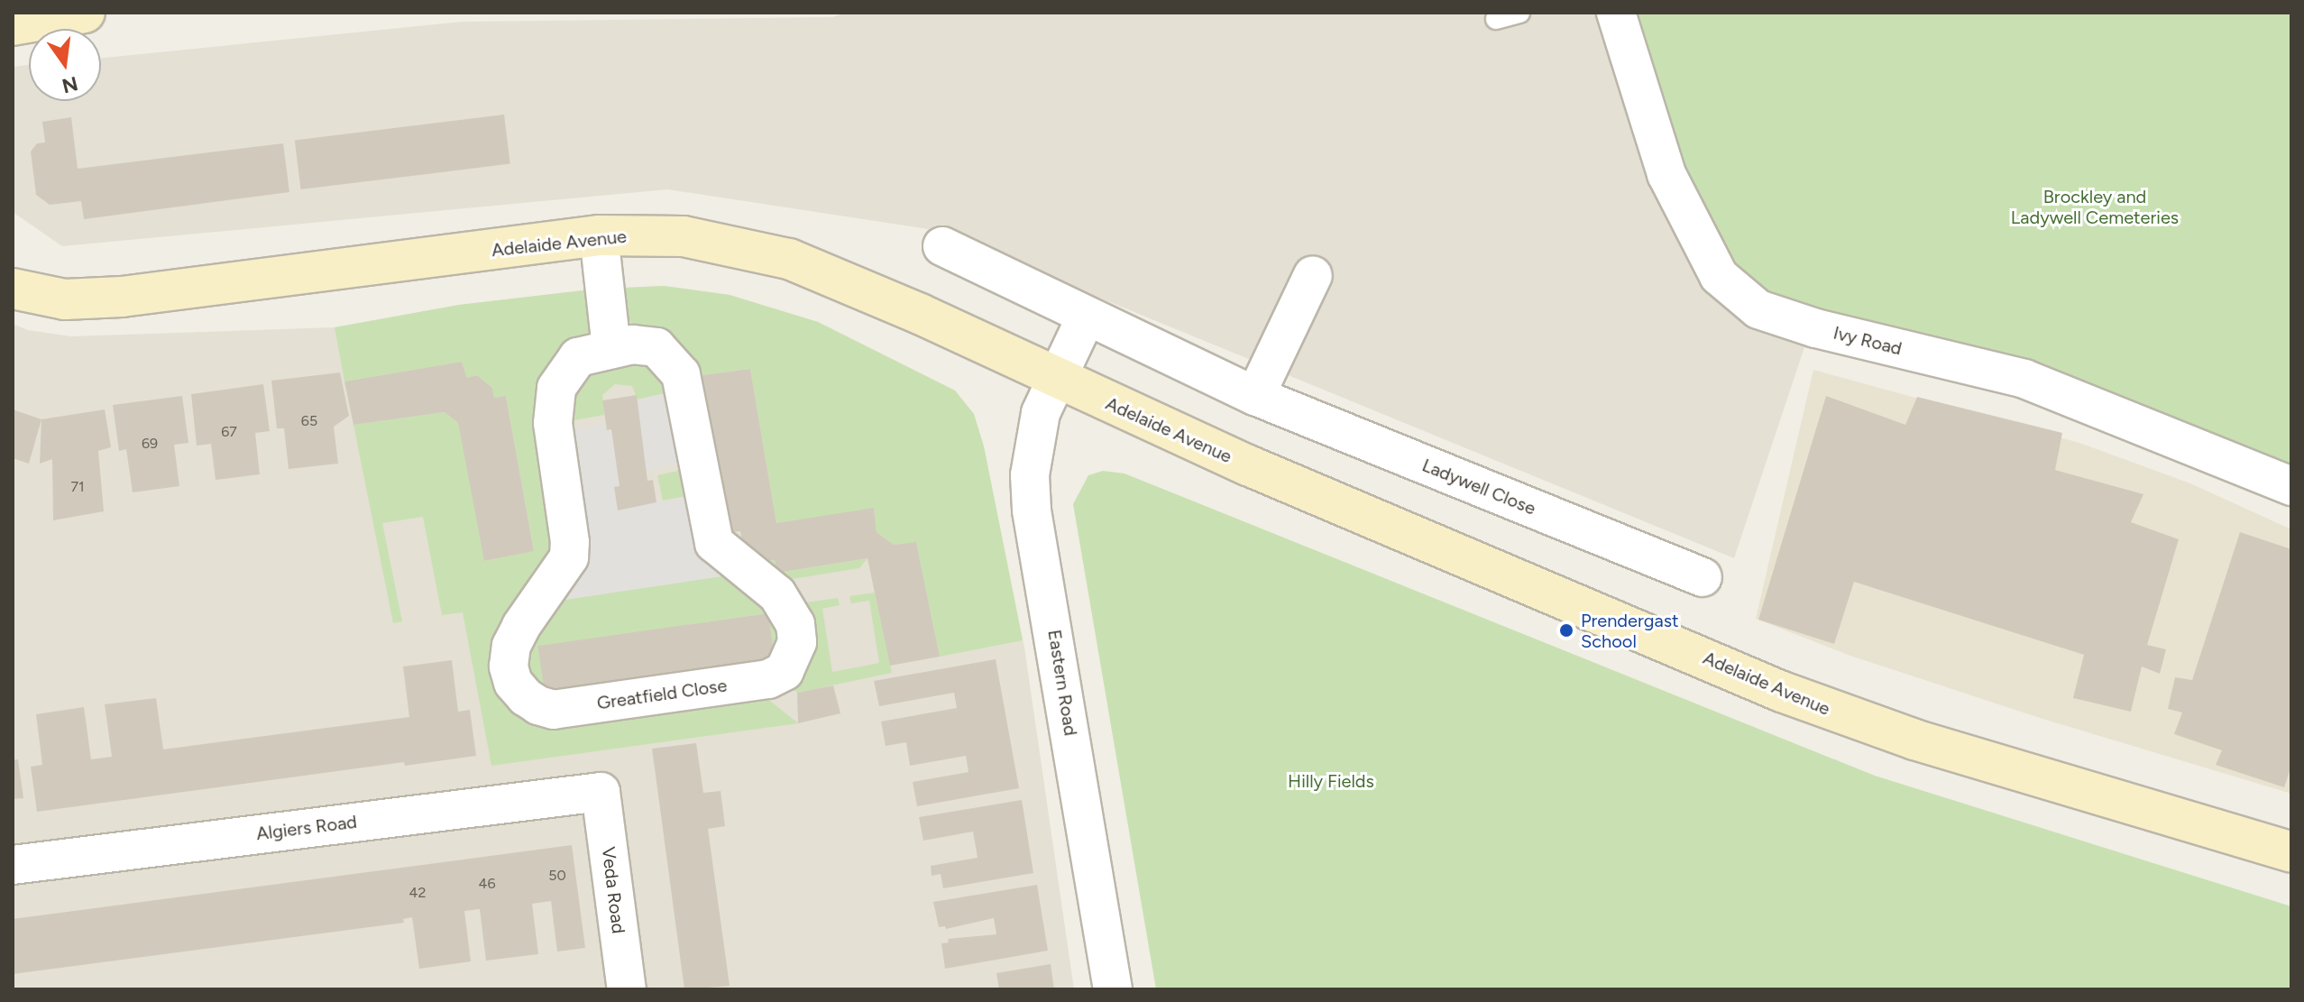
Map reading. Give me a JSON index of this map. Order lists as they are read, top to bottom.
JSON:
{
  "streets": {
    "main road": ["Adelaide Avenue"],
    "street": [
      "Ivy Road",
      "Ladywell Close",
      "Eastern Road",
      "Greatfield Close",
      "Algiers Road",
      "Veda Road"
    ]
  },
  "crossings": [
    ["Adelaide Avenue", "Eastern Road"],
    ["Algiers Road", "Veda Road"]
  ],
  "parks": ["Brockley and Ladywell Cemeteries", "Hilly Fields"],
  "places": ["Prendergast School"],
  "house_numbers": [
    "65",
    "67",
    "69",
    "71",
    "50",
    "46",
    "42"
  ],
  "north": "bottom"
}
